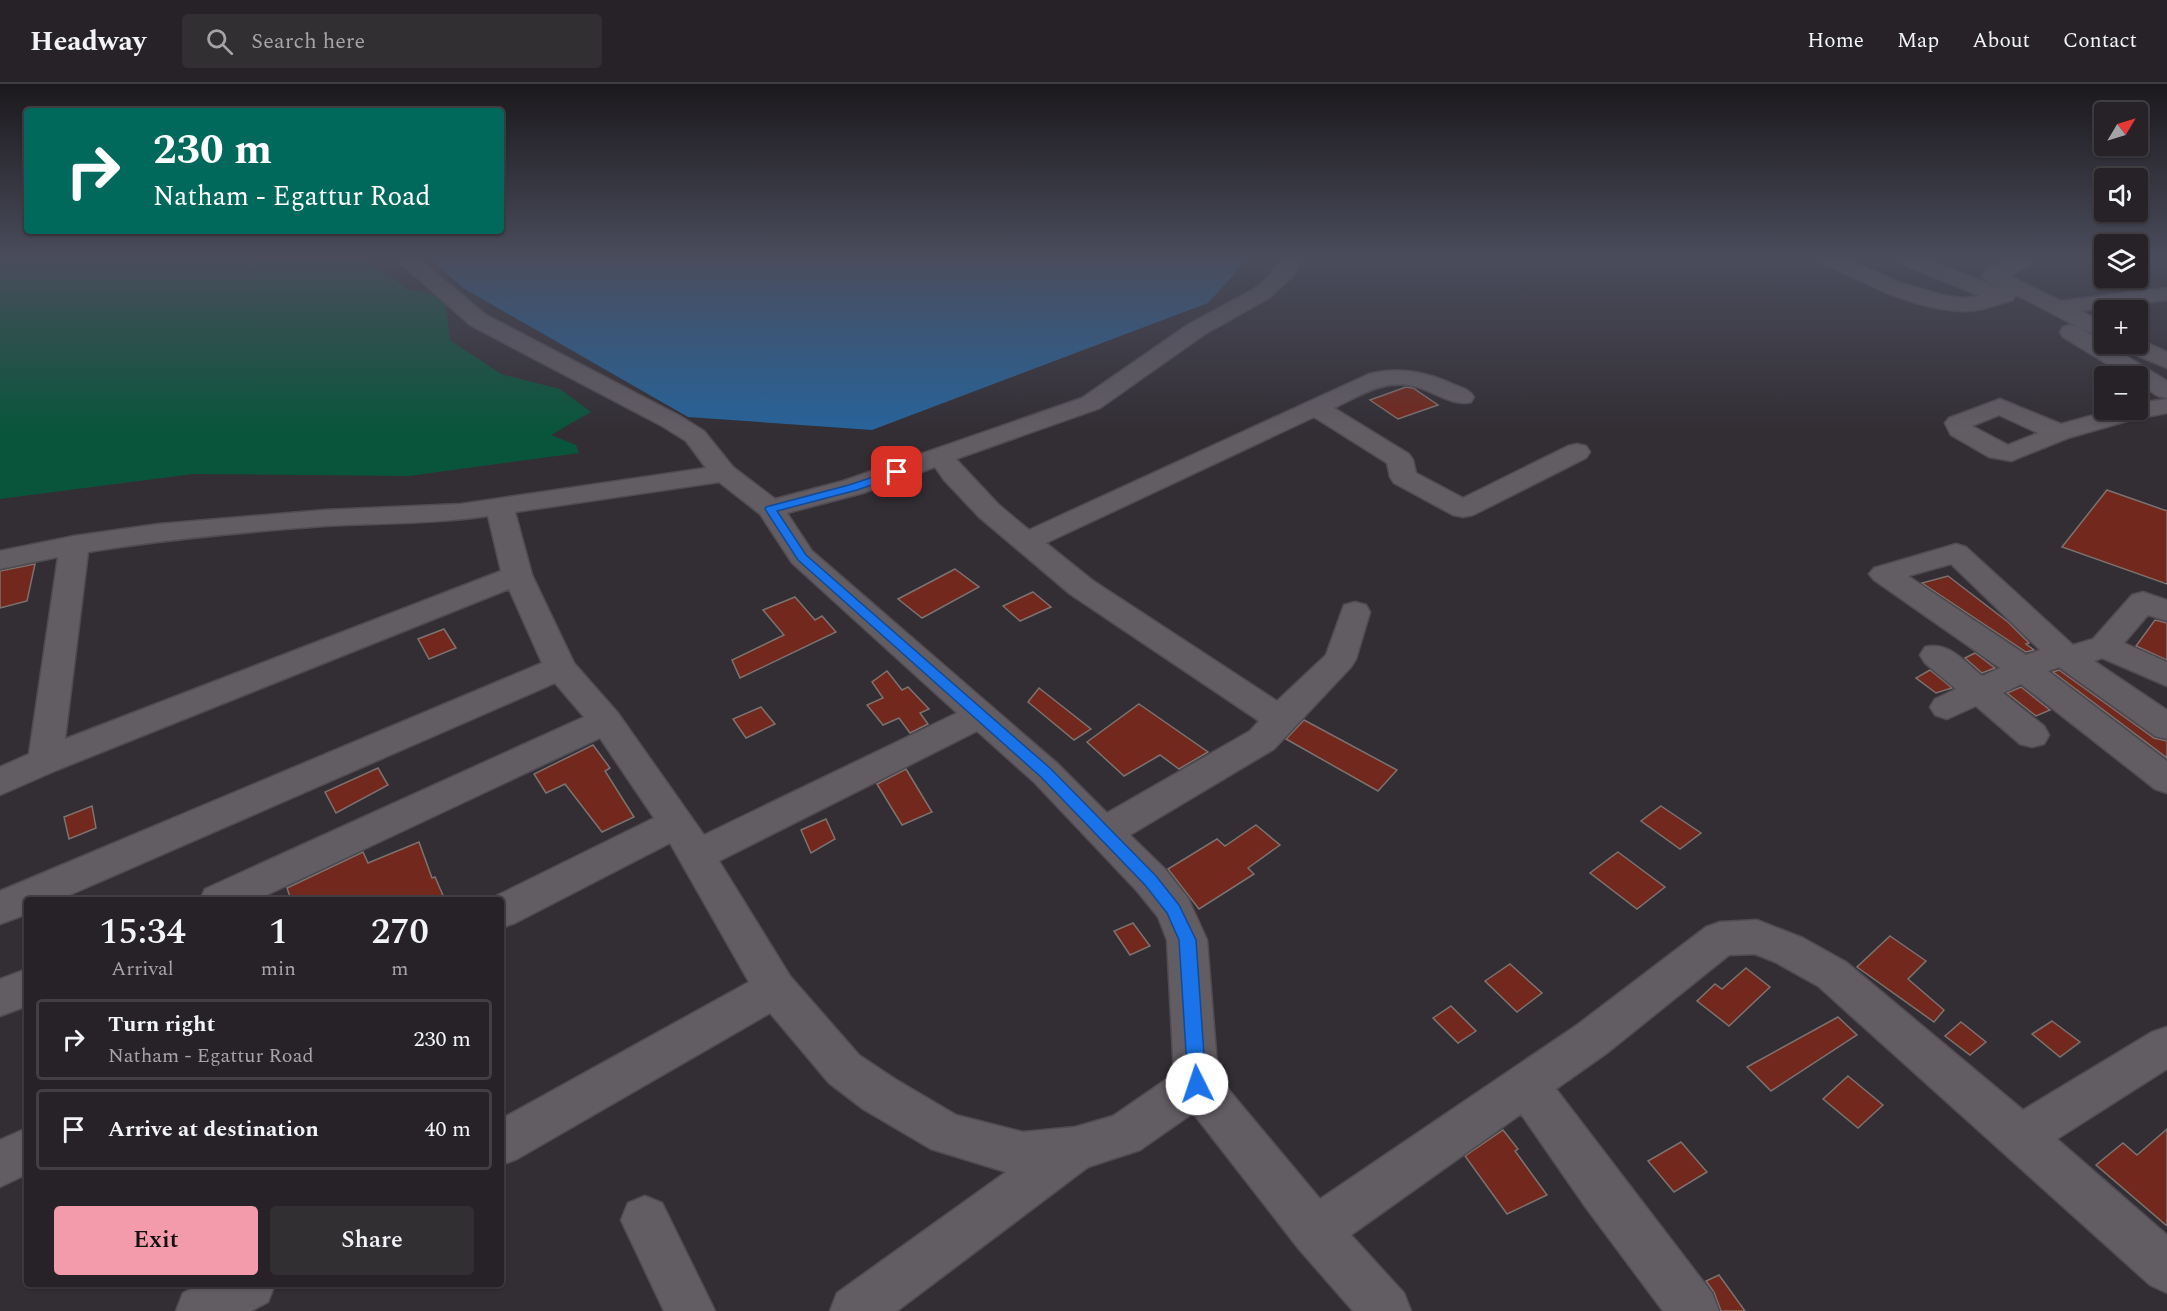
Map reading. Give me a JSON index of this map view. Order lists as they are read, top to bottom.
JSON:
{
  "north": "top right",
  "page": {
    "header": "Headway",
    "search": "Search here",
    "nav": [
      "Home",
      "Map",
      "About",
      "Contact"
    ],
    "map_buttons": ["+", "−"],
    "turn": ["230 m", "Natham - Egattur Road"],
    "eta": [
      "15:34",
      "Arrival",
      "1",
      "min",
      "270",
      "m"
    ],
    "list": [
      {
        "name": "Turn right",
        "note": "Natham - Egattur Road",
        "value": "230 m"
      },
      {
        "name": "Arrive at destination",
        "value": "40 m"
      }
    ],
    "buttons": ["Exit", "Share"]
  }
}
